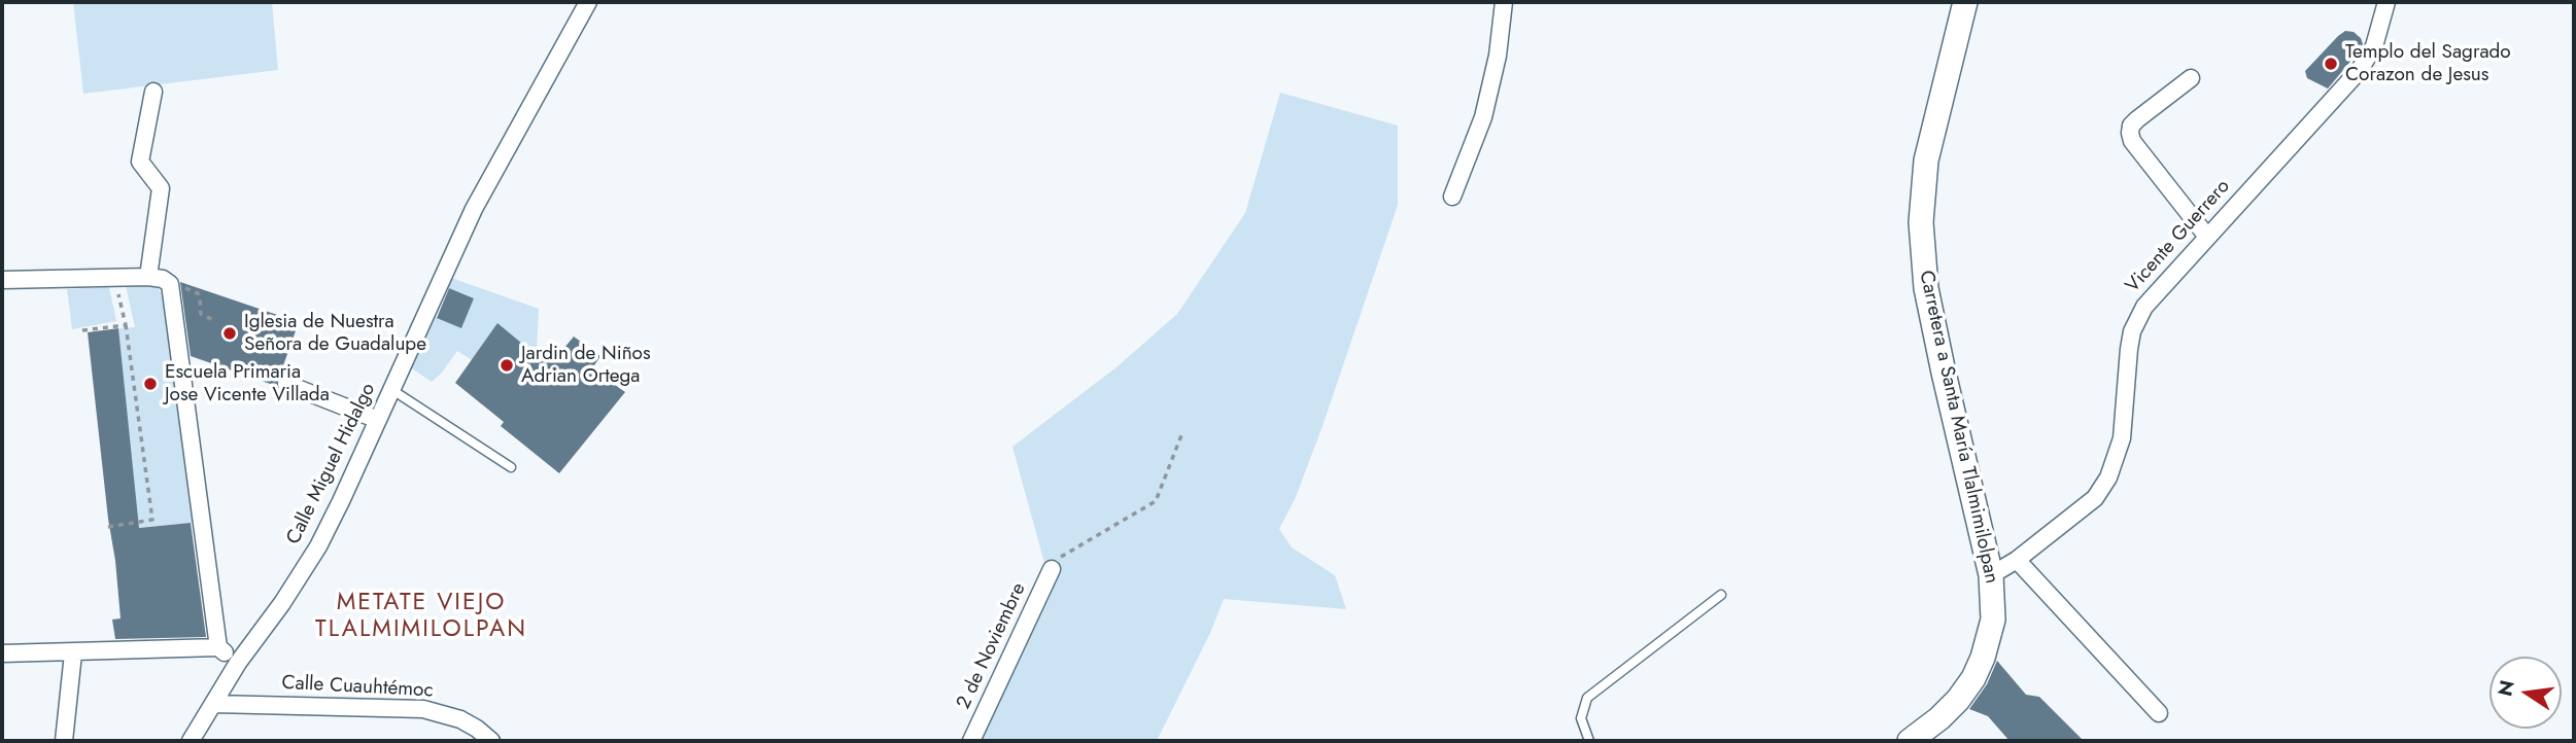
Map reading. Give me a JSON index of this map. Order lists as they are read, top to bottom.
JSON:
{
  "streets": {
    "main road": ["Carretera a Santa María Tlalmimilolpan"],
    "street": [
      "Vicente Guerrero",
      "Calle Miguel Hidalgo",
      "2 de Noviembre",
      "Calle Cuauhtémoc"
    ]
  },
  "crossings": [
    ["Vicente Guerrero", "Carretera a Santa María Tlalmimilolpan"],
    ["Calle Miguel Hidalgo", "Calle Cuauhtémoc"]
  ],
  "districts": ["METATE VIEJO TLALMIMILOLPAN"],
  "places": [
    "Templo del Sagrado Corazon de Jesus",
    "Iglesia de Nuestra Señora de Guadalupe",
    "Jardin de Niños Adrian Ortega",
    "Escuela Primaria Jose Vicente Villada"
  ],
  "north": "left"
}
